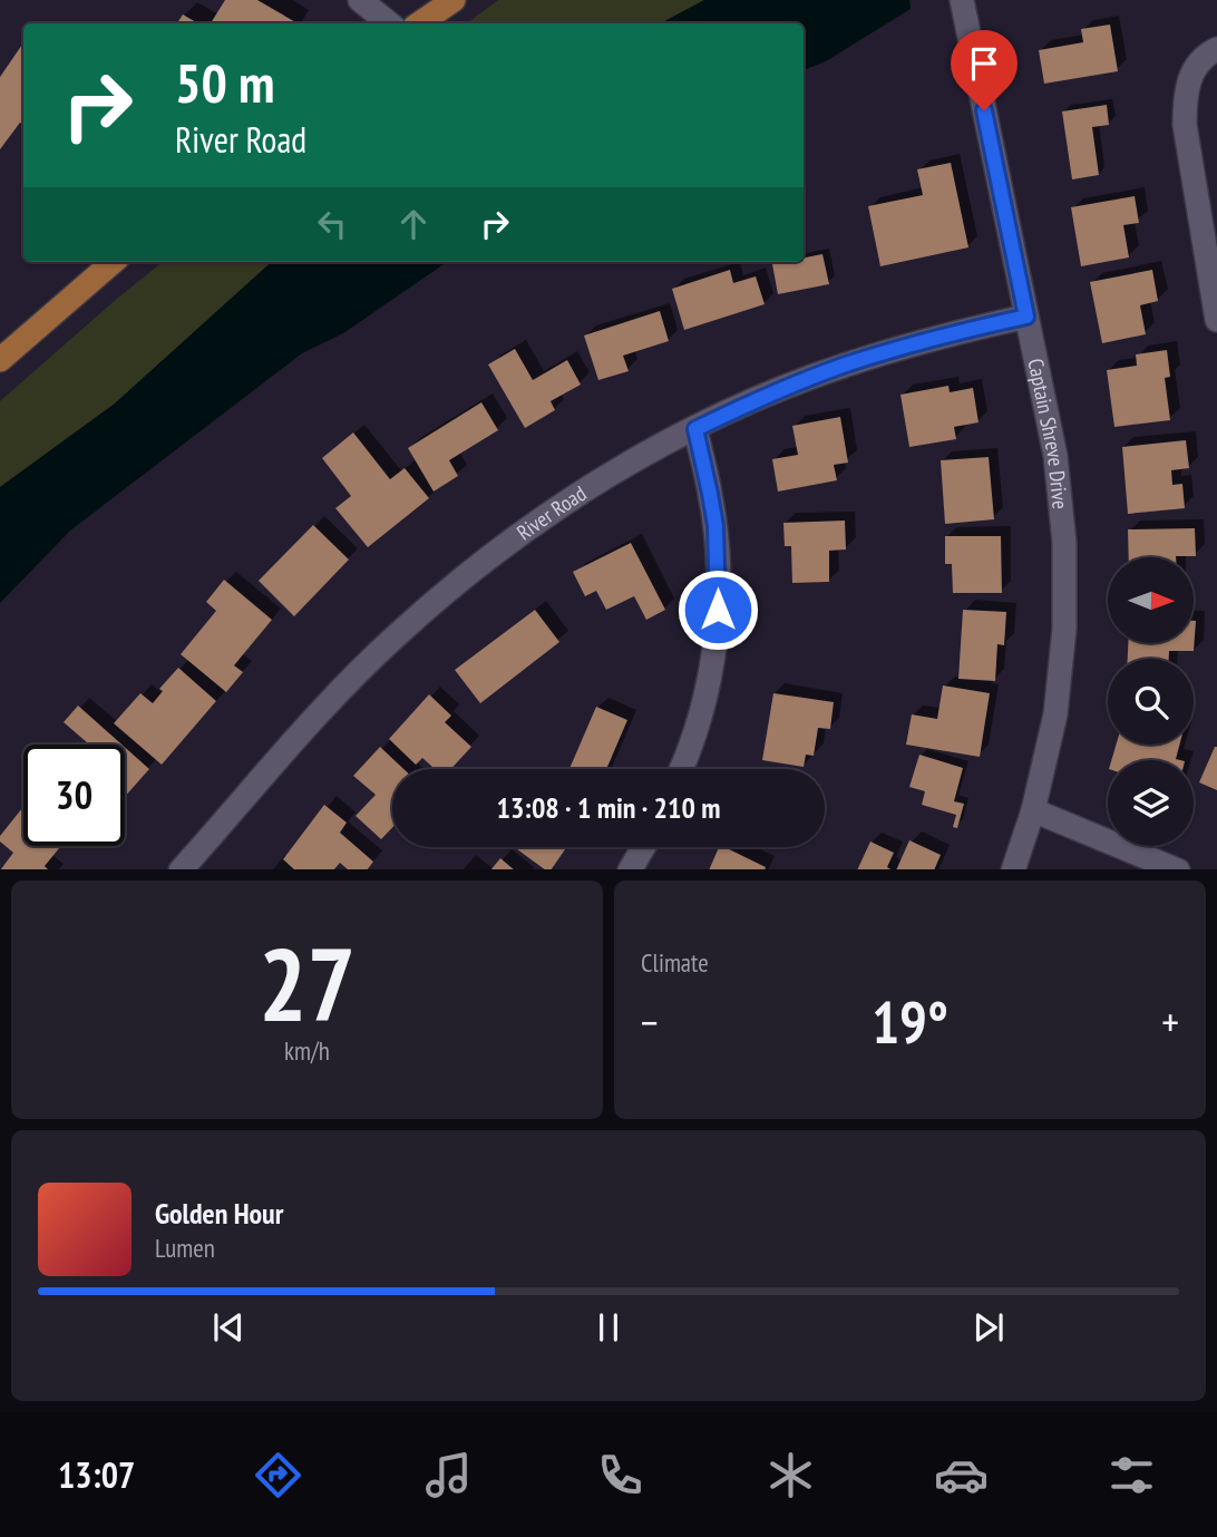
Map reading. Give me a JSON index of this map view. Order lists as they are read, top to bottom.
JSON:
{
  "streets": {
    "street": ["Captain Shreve Drive", "River Road"]
  },
  "crossings": [
    ["Captain Shreve Drive", "River Road"]
  ],
  "north": "right",
  "page": {
    "turn": ["50 m", "River Road"],
    "limit": "30",
    "trip": "13:08 · 1 min · 210 m",
    "tile": [
      ["27", "km/h"],
      "Climate"
    ],
    "heat": ["−", "19°", "+"],
    "song": ["Golden Hour", "Lumen"],
    "tabs": "13:07"
  }
}
